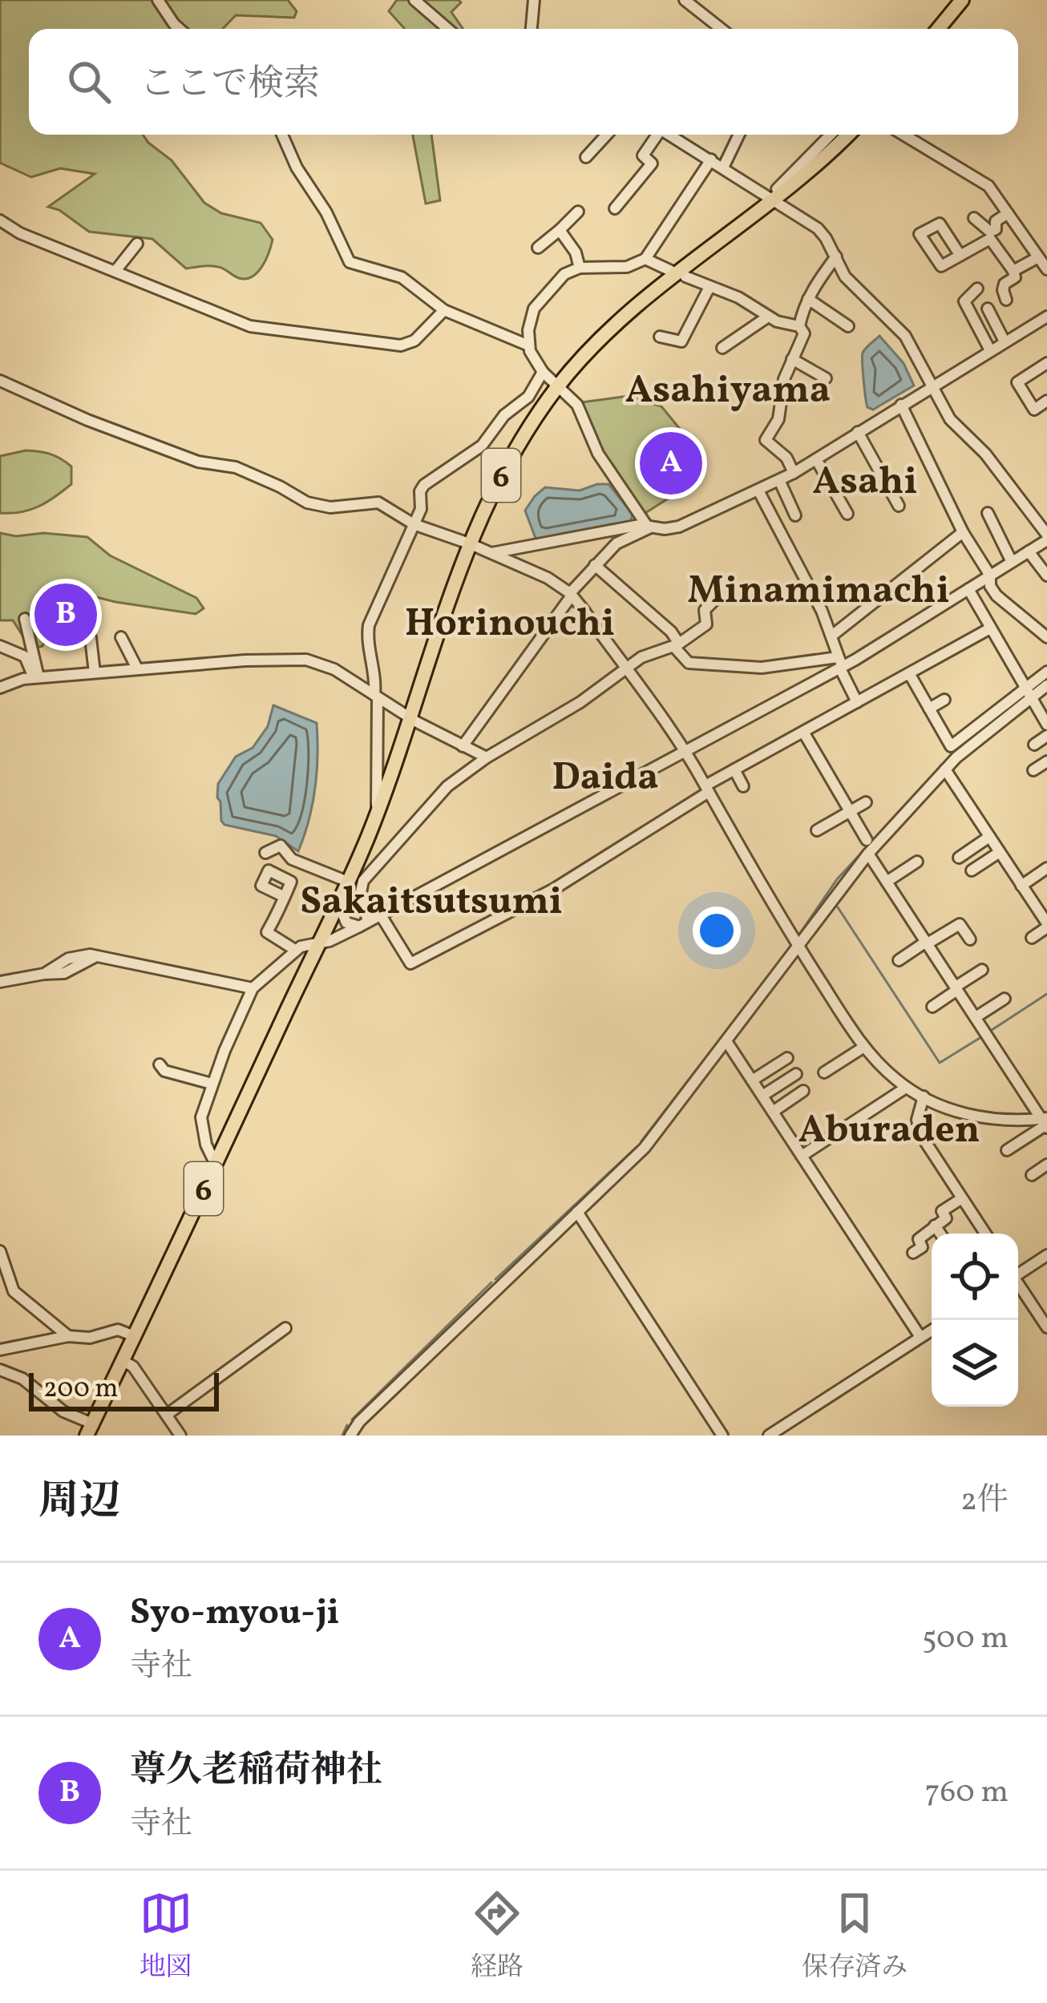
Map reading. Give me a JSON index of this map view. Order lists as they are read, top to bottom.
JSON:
{
  "streets": {
    "highway": ["6"]
  },
  "districts": [
    "Asahiyama",
    "Asahi",
    "Minamimachi",
    "Horinouchi",
    "Daida",
    "Sakaitsutsumi",
    "Aburaden"
  ],
  "scale_bar": "200 m",
  "page": {
    "search": "ここで検索",
    "pins": ["A", "B"],
    "scale": "200 m",
    "heading": ["周辺", "2件"],
    "list": [
      {
        "mark": "A",
        "name": "Syo-myou-ji",
        "note": "寺社",
        "value": "500 m"
      },
      {
        "mark": "B",
        "name": "尊久老稲荷神社",
        "note": "寺社",
        "value": "760 m"
      }
    ],
    "nav": ["地図", "経路", "保存済み"]
  }
}
